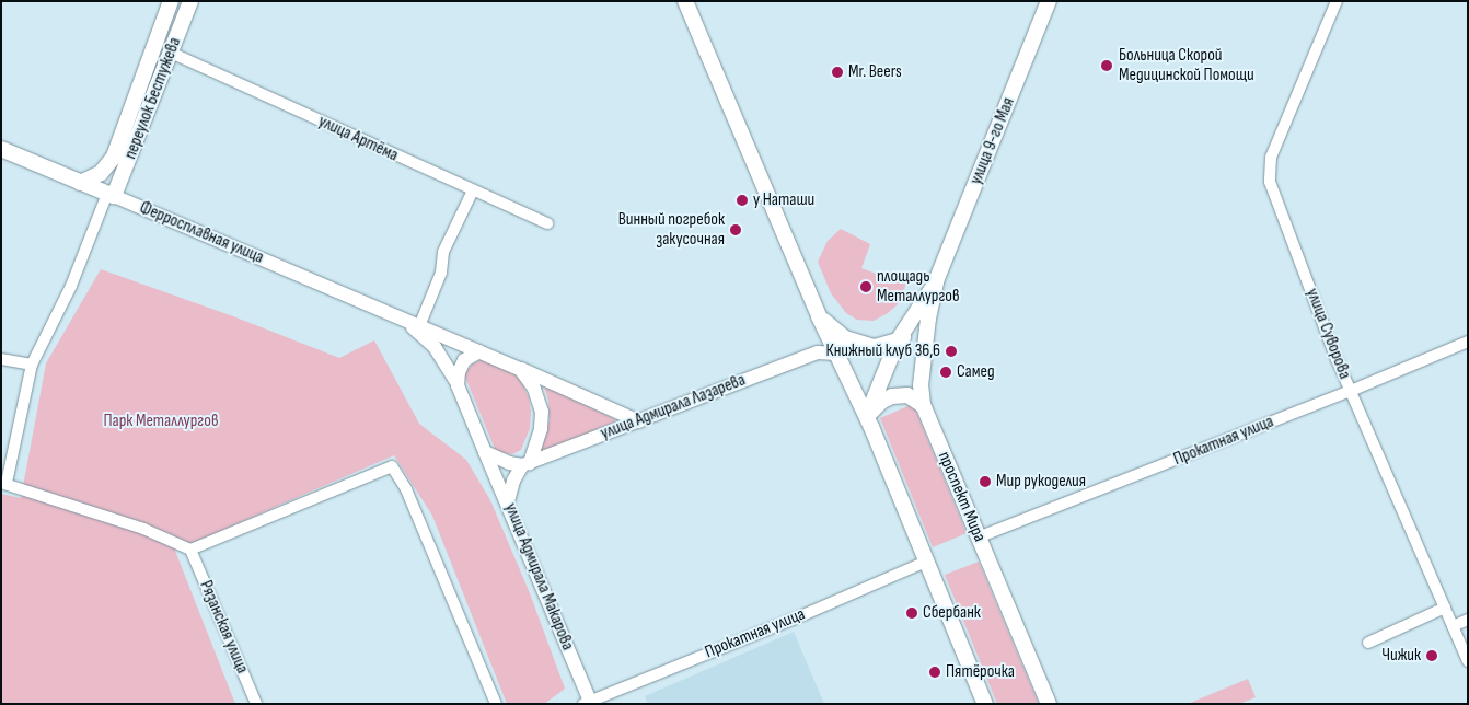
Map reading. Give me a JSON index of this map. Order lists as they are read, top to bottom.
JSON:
{
  "streets": {
    "main road": [
      "переулок Бестужева",
      "улица 9-го Мая",
      "Ферросплавная улица",
      "проспект Мира"
    ],
    "street": [
      "улица Артёма",
      "улица Суворова",
      "улица Адмирала Лазарева",
      "Прокатная улица",
      "улица Адмирала Макарова",
      "Рязанская улица"
    ]
  },
  "crossings": [
    ["переулок Бестужева", "улица Артёма"],
    ["переулок Бестужева", "Ферросплавная улица"],
    ["улица 9-го Мая", "проспект Мира"],
    ["Ферросплавная улица", "улица Адмирала Лазарева"],
    ["Ферросплавная улица", "улица Адмирала Макарова"],
    ["улица Суворова", "Прокатная улица"],
    ["улица Адмирала Лазарева", "улица Адмирала Макарова"],
    ["Прокатная улица", "проспект Мира"],
    ["Прокатная улица", "улица Адмирала Макарова"]
  ],
  "parks": ["Парк Металлургов"],
  "places": [
    "Больница Скорой Медицинской Помощи",
    "Mr. Beers",
    "у Наташи",
    "Винный погребок закусочная",
    "площадь Металлургов",
    "Книжный клуб 36,6",
    "Самед",
    "Мир рукоделия",
    "Сбербанк",
    "Чижик",
    "Пятёрочка"
  ]
}
